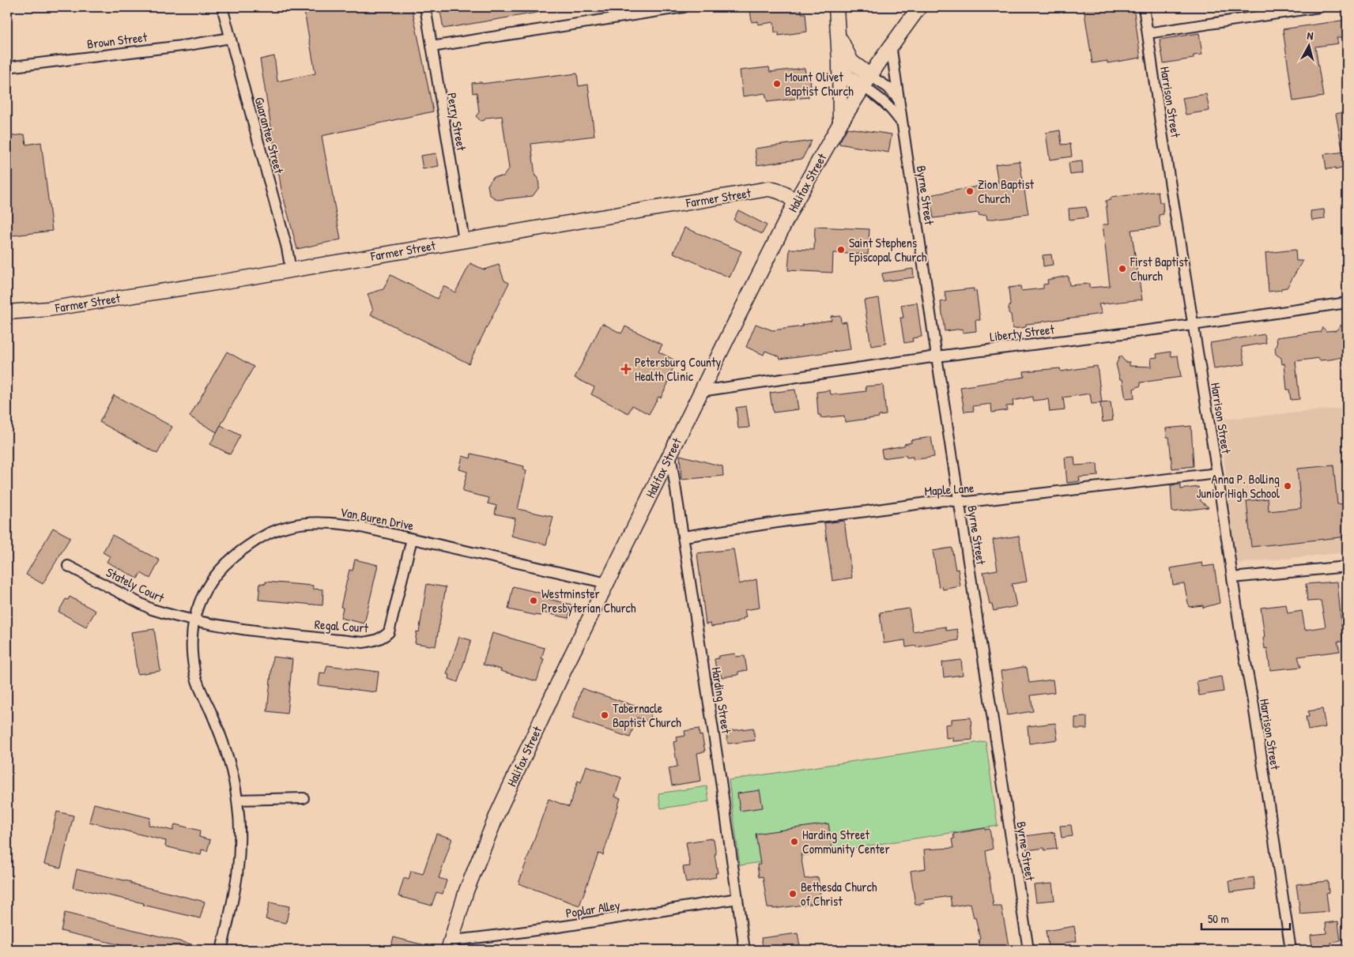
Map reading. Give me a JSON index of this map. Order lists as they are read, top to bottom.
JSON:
{
  "streets": {
    "main road": ["Halifax Street", "Farmer Street"],
    "street": [
      "Brown Street",
      "Harrison Street",
      "Perry Street",
      "Guarantee Street",
      "Byrne Street",
      "Liberty Street",
      "Maple Lane",
      "Van Buren Drive",
      "Stately Court",
      "Regal Court",
      "Harding Street",
      "Poplar Alley"
    ]
  },
  "crossings": [
    ["Brown Street", "Guarantee Street"],
    ["Harrison Street", "Liberty Street"],
    ["Harrison Street", "Maple Lane"],
    ["Perry Street", "Farmer Street"],
    ["Guarantee Street", "Farmer Street"],
    ["Halifax Street", "Byrne Street"],
    ["Halifax Street", "Farmer Street"],
    ["Halifax Street", "Liberty Street"],
    ["Halifax Street", "Van Buren Drive"],
    ["Halifax Street", "Harding Street"],
    ["Halifax Street", "Poplar Alley"],
    ["Byrne Street", "Liberty Street"],
    ["Byrne Street", "Maple Lane"],
    ["Maple Lane", "Harding Street"],
    ["Van Buren Drive", "Stately Court"],
    ["Van Buren Drive", "Regal Court"],
    ["Stately Court", "Regal Court"],
    ["Harding Street", "Poplar Alley"]
  ],
  "places": {
    "other": [
      "Mount Olivet Baptist Church",
      "Zion Baptist Church",
      "Saint Stephens Episcopal Church",
      "First Baptist Church",
      "Anna P. Bolling Junior High School",
      "Westminster Presbyterian Church",
      "Tabernacle Baptist Church",
      "Harding Street Community Center",
      "Bethesda Church of Christ"
    ],
    "health": ["Petersburg County Health Clinic"]
  },
  "scale_bar": "50 m",
  "north": "top"
}
